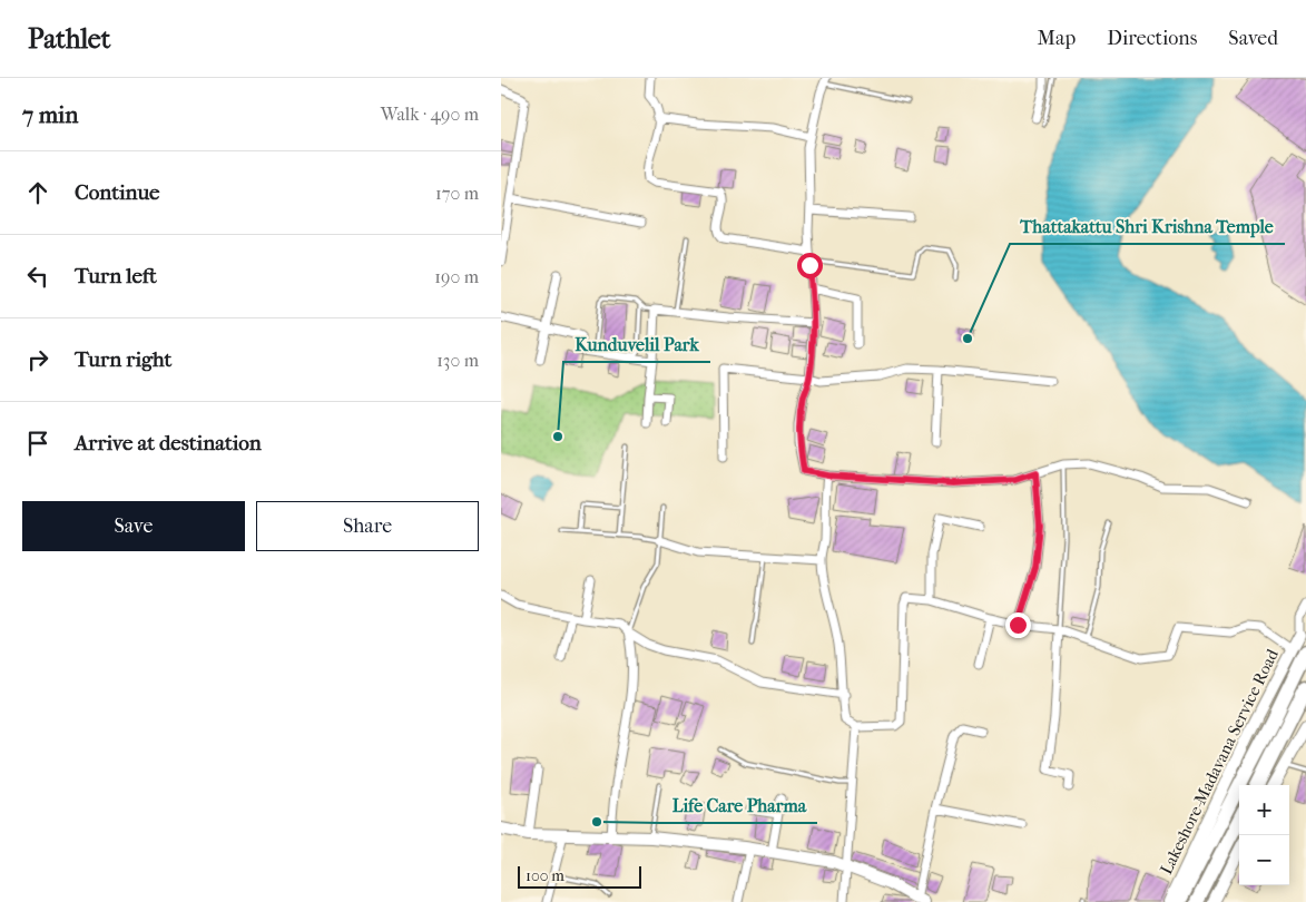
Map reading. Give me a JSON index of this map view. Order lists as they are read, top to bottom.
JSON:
{
  "streets": {
    "street": ["Lakeshore-Madavana Service Road"]
  },
  "places": ["Thattakattu Shri Krishna Temple", "Kunduvelil Park", "Life Care Pharma"],
  "scale_bar": "100 m",
  "page": {
    "header": "Pathlet",
    "nav": ["Map", "Directions", "Saved"],
    "heading": ["7 min", "Walk · 490 m"],
    "list": [
      ["Continue", "170 m"],
      ["Turn left", "190 m"],
      ["Turn right", "130 m"],
      "Arrive at destination"
    ],
    "buttons": ["Save", "Share"],
    "map_buttons": ["+", "−"],
    "scale": "100 m"
  }
}
